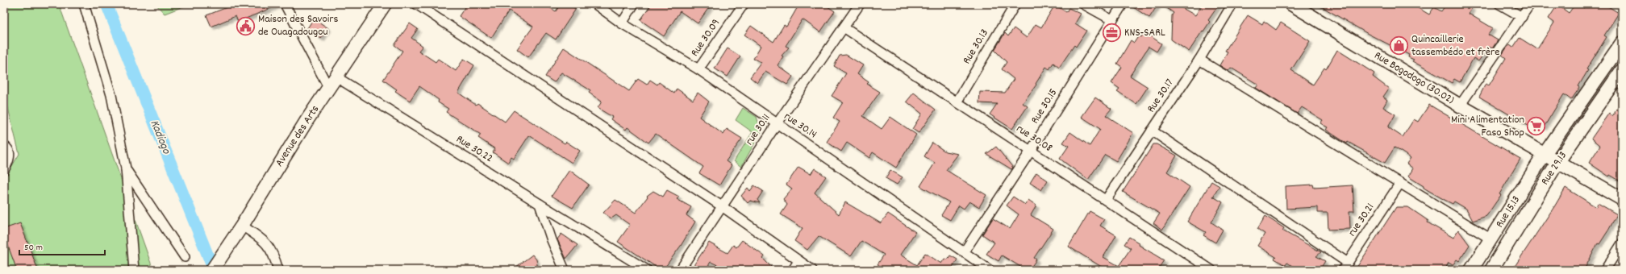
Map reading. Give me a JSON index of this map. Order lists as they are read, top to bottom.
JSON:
{
  "streets": {
    "street": [
      "Rue 30.09",
      "Rue 30.13",
      "Rue Bogodogo (30.02)",
      "Rue 30.17",
      "Rue 30.15",
      "rue 30.14",
      "rue 30.11",
      "Avenue des Arts",
      "rue 30.08",
      "Rue 30.22",
      "Rue 29.13",
      "Rue 15.13",
      "rue 30.21"
    ]
  },
  "crossings": [
    ["Rue 30.09", "rue 30.14"],
    ["Rue 30.13", "rue 30.08"],
    ["Rue Bogodogo (30.02)", "Rue 29.13"],
    ["Rue Bogodogo (30.02)", "Rue 15.13"],
    ["Rue 30.17", "rue 30.08"],
    ["Rue 30.15", "rue 30.14"],
    ["Rue 30.15", "rue 30.08"],
    ["rue 30.14", "rue 30.11"],
    ["rue 30.11", "rue 30.08"],
    ["Avenue des Arts", "Rue 30.22"],
    ["Rue 29.13", "Rue 15.13"]
  ],
  "water": ["Kadiogo"],
  "places": {
    "public building": ["Maison des Savoirs de Ouagadougou"],
    "office": ["KNS-SARL"],
    "shop": ["Quincaillerie tassembédo et frère"],
    "supermarket": ["Mini Alimentation Faso Shop"]
  },
  "scale_bar": "50 m"
}
